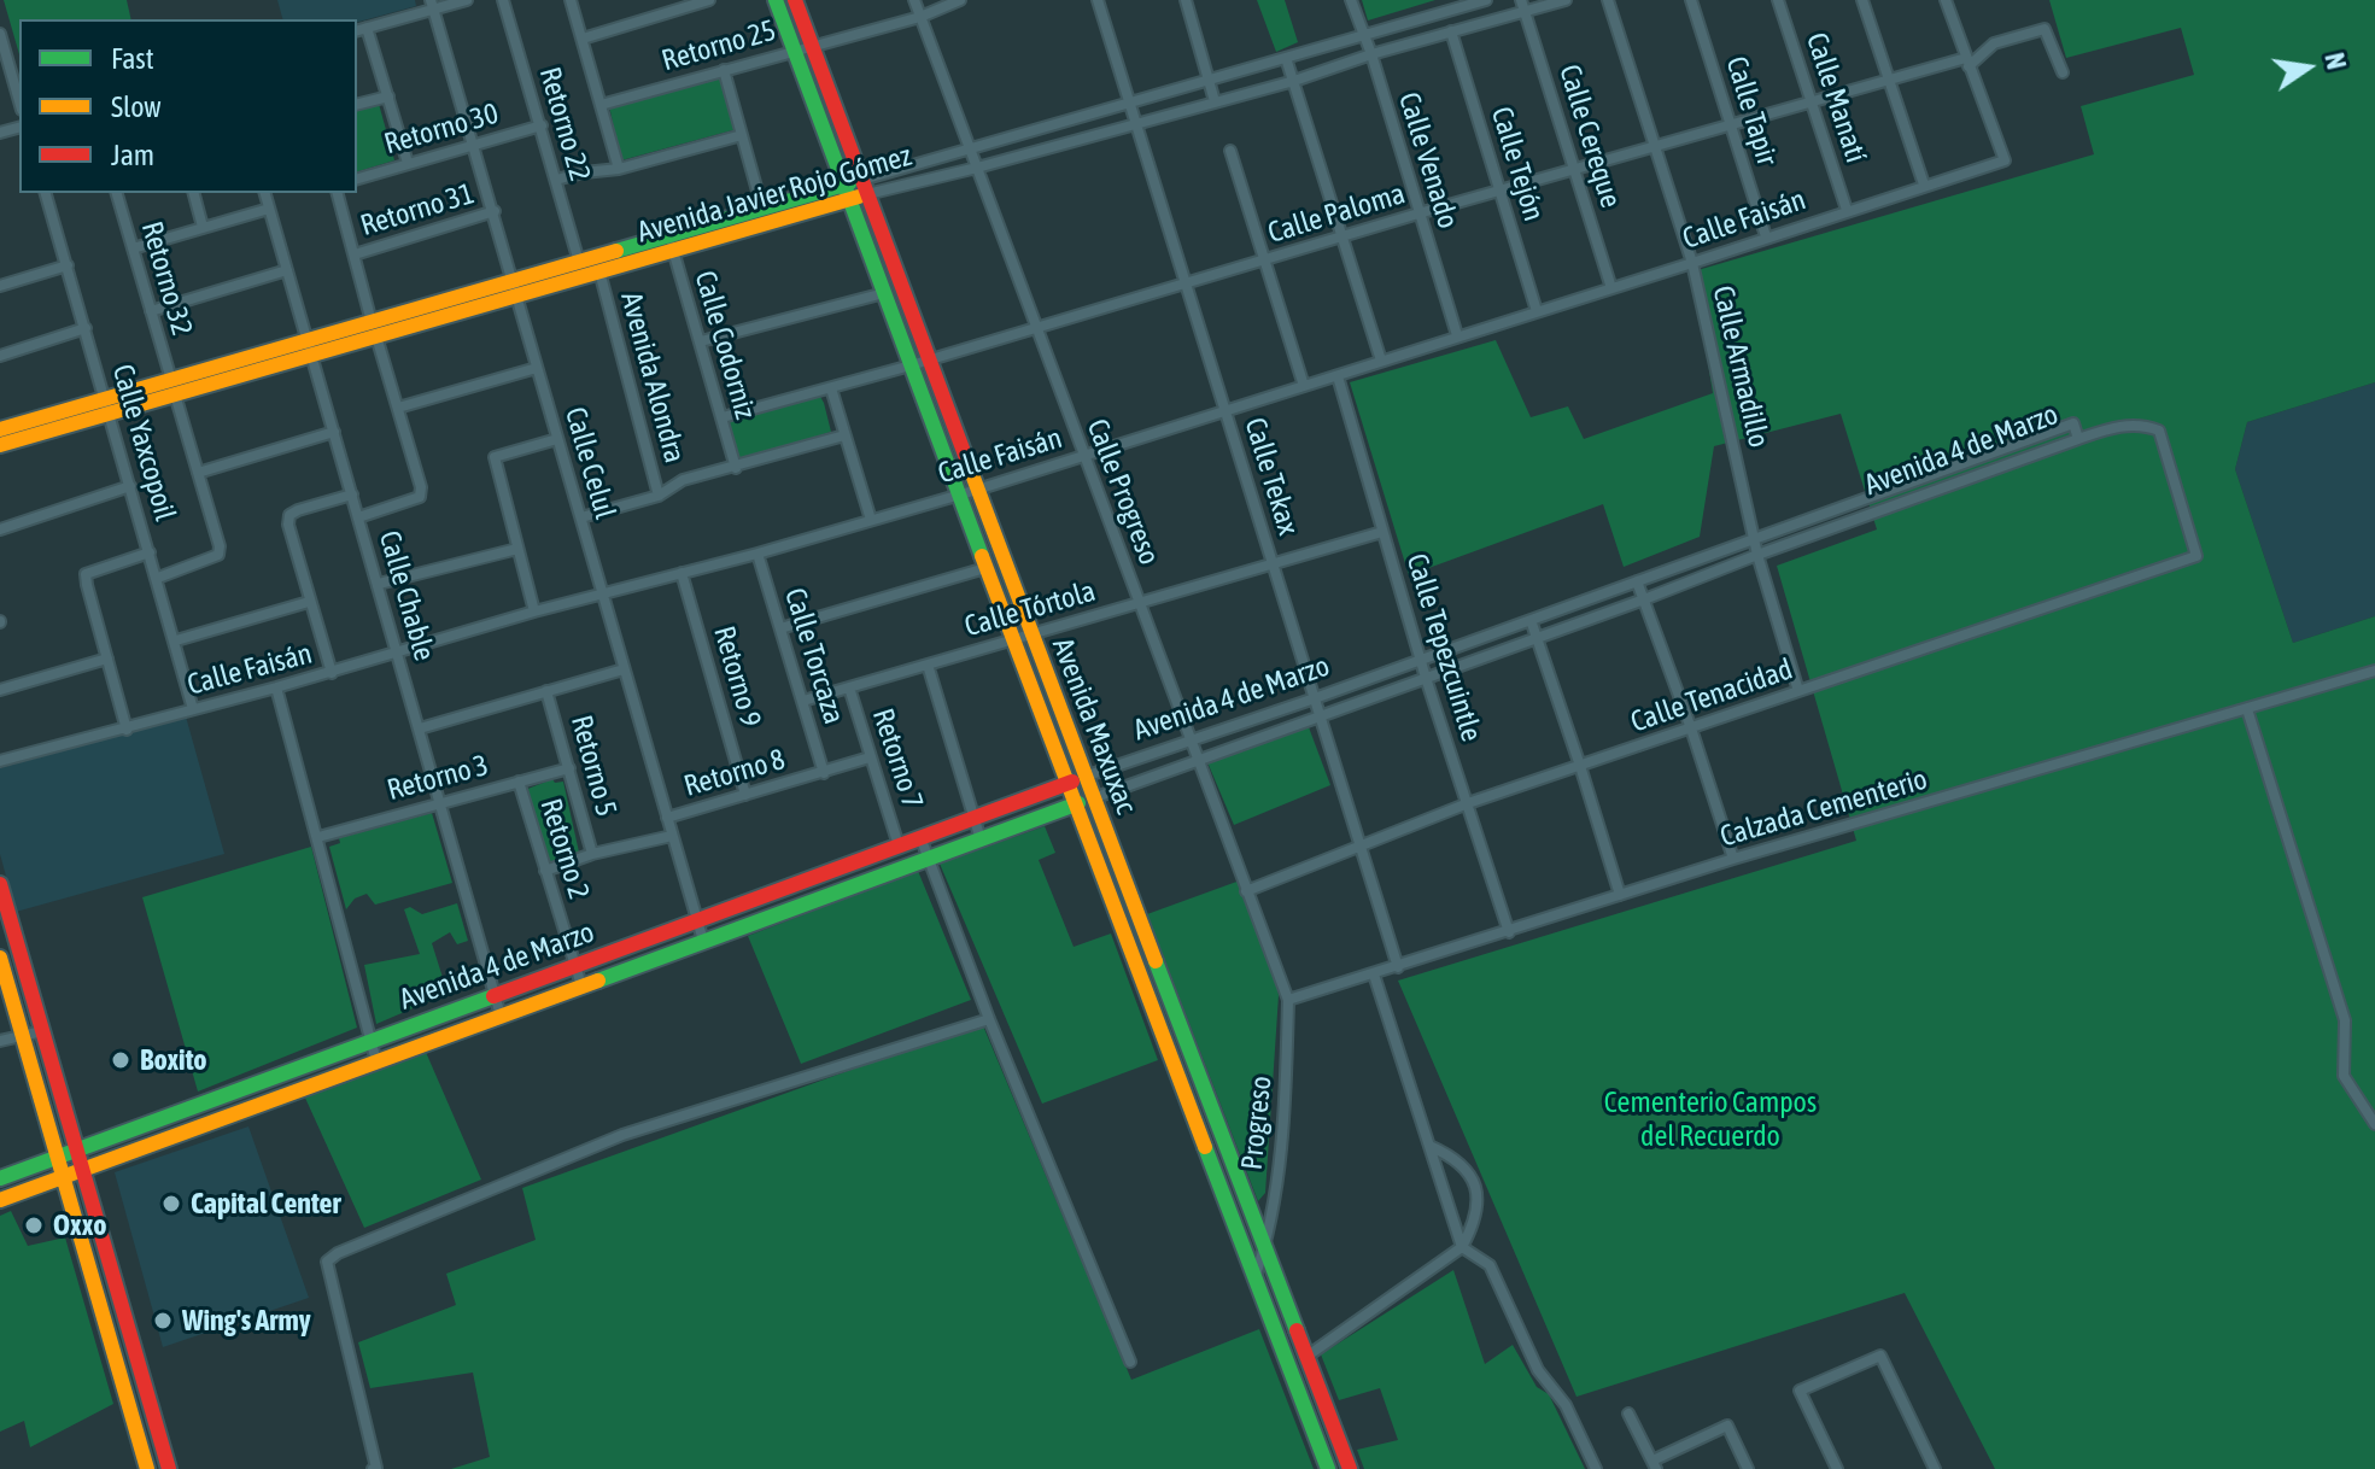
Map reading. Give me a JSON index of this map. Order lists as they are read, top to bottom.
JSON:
{
  "streets": {
    "main road": ["Avenida Javier Rojo Gómez", "Avenida 4 de Marzo", "Avenida Maxuxac"],
    "street": [
      "Retorno 25",
      "Calle Manatí",
      "Calle Tapir",
      "Retorno 22",
      "Retorno 30",
      "Calle Cereque",
      "Calle Venado",
      "Calle Tejón",
      "Retorno 31",
      "Calle Paloma",
      "Calle Faisán",
      "Retorno 32",
      "Calle Codorniz",
      "Calle Armadillo",
      "Avenida Alondra",
      "Calle Yaxcopoil",
      "Calle Celul",
      "Calle Tekax",
      "Calle Progreso",
      "Calle Chable",
      "Calle Tórtola",
      "Calle Tepezcuintle",
      "Calle Torcaza",
      "Retorno 9",
      "Calle Tenacidad",
      "Retorno 7",
      "Retorno 5",
      "Retorno 8",
      "Retorno 3",
      "Calzada Cementerio",
      "Retorno 2",
      "Progreso"
    ]
  },
  "crossings": [
    ["Retorno 25", "Calle Progreso"],
    ["Retorno 25", "Avenida Maxuxac"],
    ["Calle Manatí", "Calle Paloma"],
    ["Calle Manatí", "Calle Faisán"],
    ["Calle Tapir", "Calle Paloma"],
    ["Calle Tapir", "Calle Faisán"],
    ["Retorno 22", "Retorno 30"],
    ["Retorno 22", "Avenida Javier Rojo Gómez"],
    ["Retorno 30", "Calle Celul"],
    ["Calle Cereque", "Avenida Javier Rojo Gómez"],
    ["Calle Cereque", "Calle Paloma"],
    ["Calle Cereque", "Calle Faisán"],
    ["Calle Venado", "Avenida Javier Rojo Gómez"],
    ["Calle Venado", "Calle Paloma"],
    ["Calle Venado", "Calle Faisán"],
    ["Calle Tejón", "Avenida Javier Rojo Gómez"],
    ["Calle Tejón", "Calle Paloma"],
    ["Calle Tejón", "Calle Faisán"],
    ["Avenida Javier Rojo Gómez", "Retorno 32"],
    ["Avenida Javier Rojo Gómez", "Calle Codorniz"],
    ["Avenida Javier Rojo Gómez", "Avenida Alondra"],
    ["Avenida Javier Rojo Gómez", "Calle Yaxcopoil"],
    ["Avenida Javier Rojo Gómez", "Calle Celul"],
    ["Avenida Javier Rojo Gómez", "Calle Tekax"],
    ["Avenida Javier Rojo Gómez", "Calle Progreso"],
    ["Avenida Javier Rojo Gómez", "Calle Chable"],
    ["Avenida Javier Rojo Gómez", "Avenida Maxuxac"],
    ["Retorno 31", "Calle Celul"],
    ["Calle Paloma", "Calle Faisán"],
    ["Calle Paloma", "Calle Codorniz"],
    ["Calle Paloma", "Calle Armadillo"],
    ["Calle Paloma", "Calle Tekax"],
    ["Calle Paloma", "Calle Progreso"],
    ["Calle Paloma", "Avenida Maxuxac"],
    ["Calle Faisán", "Calle Armadillo"],
    ["Calle Faisán", "Calle Yaxcopoil"],
    ["Calle Faisán", "Calle Celul"],
    ["Calle Faisán", "Calle Tekax"],
    ["Calle Faisán", "Calle Progreso"],
    ["Calle Faisán", "Calle Chable"],
    ["Calle Faisán", "Calle Tepezcuintle"],
    ["Calle Faisán", "Calle Torcaza"],
    ["Calle Faisán", "Retorno 9"],
    ["Calle Faisán", "Avenida Maxuxac"],
    ["Retorno 32", "Calle Yaxcopoil"],
    ["Calle Armadillo", "Avenida 4 de Marzo"],
    ["Calle Armadillo", "Calle Tenacidad"],
    ["Avenida 4 de Marzo", "Calle Celul"],
    ["Avenida 4 de Marzo", "Calle Tekax"],
    ["Avenida 4 de Marzo", "Calle Progreso"],
    ["Avenida 4 de Marzo", "Calle Chable"],
    ["Avenida 4 de Marzo", "Calle Tepezcuintle"],
    ["Avenida 4 de Marzo", "Calle Tenacidad"],
    ["Avenida 4 de Marzo", "Avenida Maxuxac"],
    ["Avenida 4 de Marzo", "Retorno 7"],
    ["Avenida 4 de Marzo", "Retorno 2"],
    ["Calle Celul", "Retorno 8"],
    ["Calle Tekax", "Calle Tórtola"],
    ["Calle Tekax", "Calle Tenacidad"],
    ["Calle Tekax", "Calzada Cementerio"],
    ["Calle Progreso", "Calle Tórtola"],
    ["Calle Progreso", "Calle Tenacidad"],
    ["Calle Progreso", "Calzada Cementerio"],
    ["Calle Progreso", "Progreso"],
    ["Calle Chable", "Retorno 3"],
    ["Calle Tórtola", "Calle Tepezcuintle"],
    ["Calle Tórtola", "Calle Torcaza"],
    ["Calle Tórtola", "Avenida Maxuxac"],
    ["Calle Tórtola", "Retorno 7"],
    ["Calle Tepezcuintle", "Calle Tenacidad"],
    ["Calle Tepezcuintle", "Calzada Cementerio"],
    ["Calle Torcaza", "Retorno 8"],
    ["Retorno 9", "Retorno 8"],
    ["Avenida Maxuxac", "Progreso"],
    ["Retorno 7", "Retorno 8"],
    ["Retorno 5", "Retorno 3"],
    ["Retorno 3", "Retorno 2"],
    ["Calzada Cementerio", "Progreso"]
  ],
  "parks": ["Cementerio Campos del Recuerdo"],
  "places": [
    "Boxito",
    "Capital Center",
    "Oxxo",
    "Wing's Army"
  ],
  "legend": ["Fast", "Slow", "Jam"],
  "north": "right"
}
